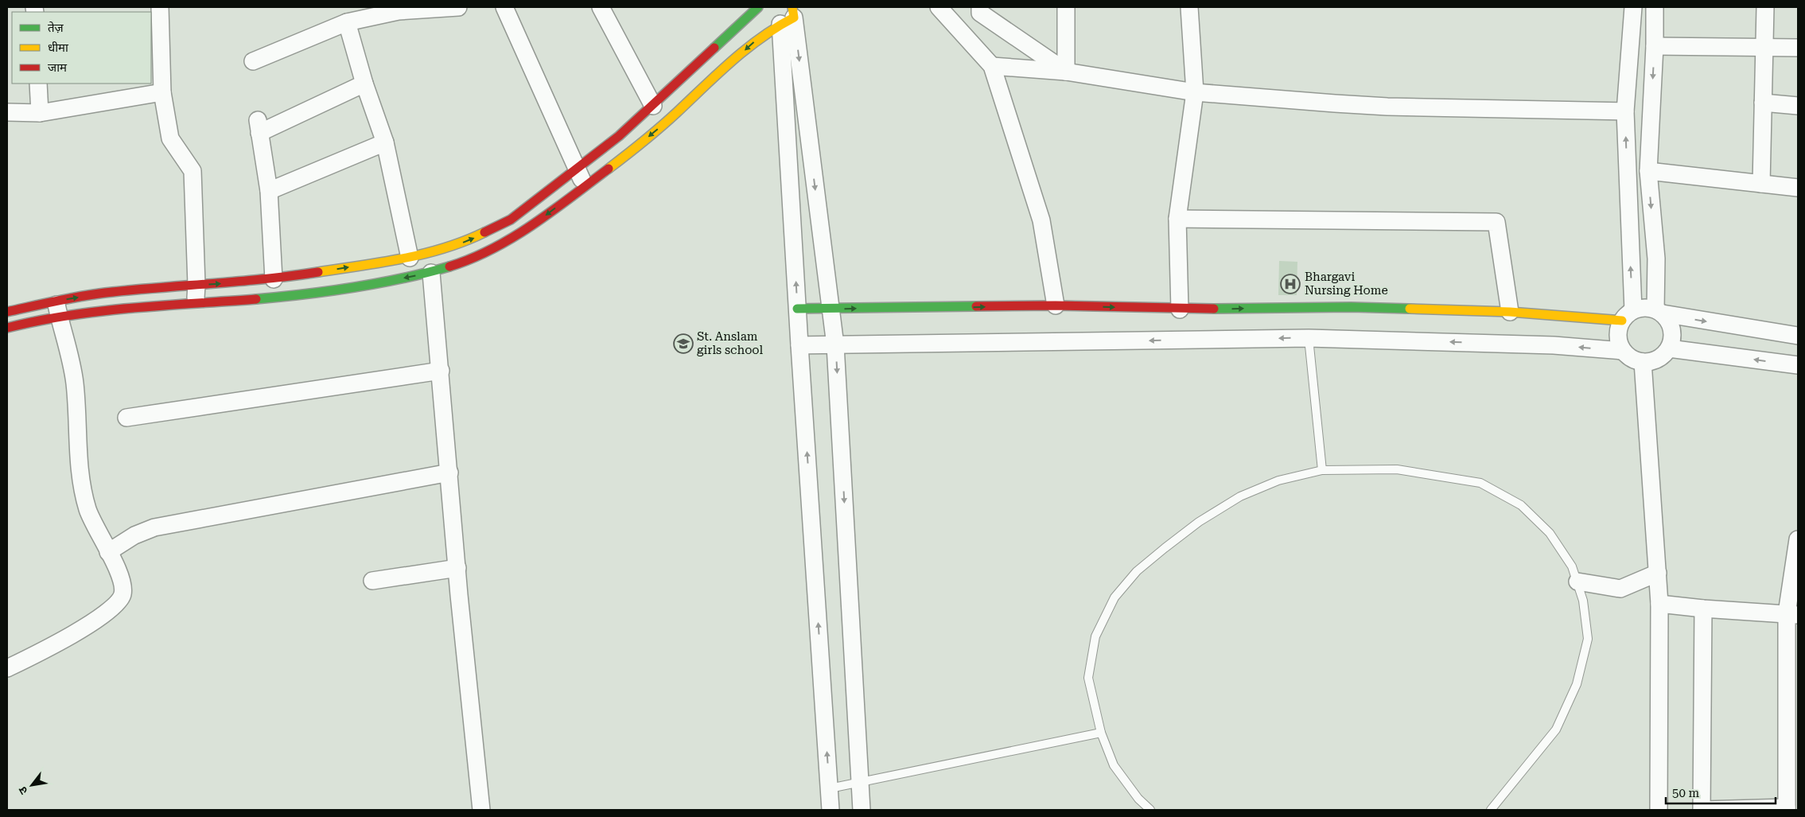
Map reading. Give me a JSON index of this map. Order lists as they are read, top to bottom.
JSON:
{
  "places": {
    "hospital": ["Bhargavi Nursing Home"],
    "school or university": ["St. Anslam girls school"]
  },
  "legend": ["तेज़", "धीमा", "जाम"],
  "scale_bar": "50 m",
  "north": "bottom left"
}
